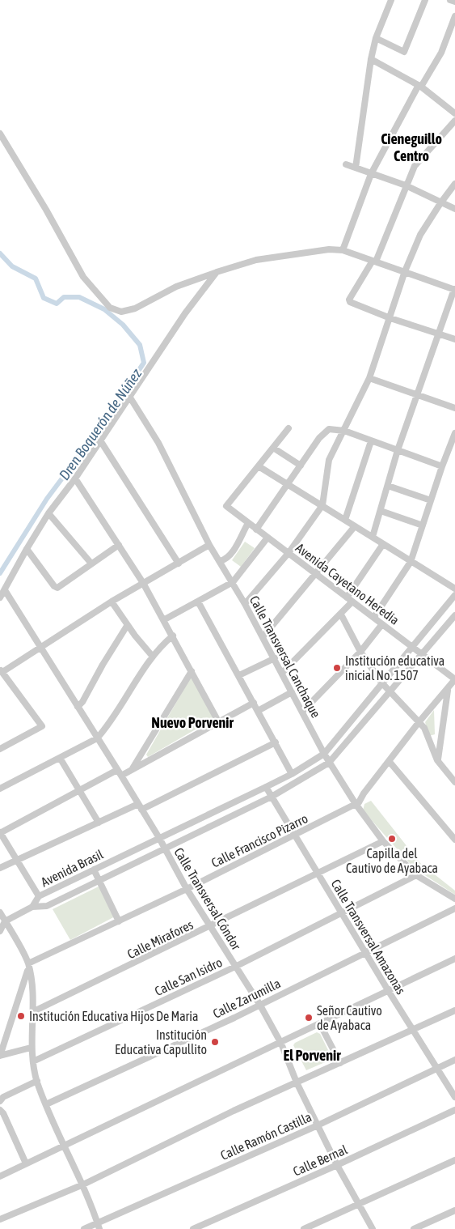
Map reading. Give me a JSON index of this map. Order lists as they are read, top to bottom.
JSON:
{
  "streets": {
    "street": [
      "Avenida Cayetano Heredia",
      "Calle Transversal Canchaque",
      "Calle Francisco Pizarro",
      "Avenida Brasil",
      "Calle Transversal Cóndor",
      "Calle Transversal Amazonas",
      "Calle Mirafores",
      "Calle San Isidro",
      "Calle Zarumilla",
      "Calle Ramón Castilla",
      "Calle Bernal"
    ]
  },
  "crossings": [
    ["Avenida Cayetano Heredia", "Calle Francisco Pizarro"],
    ["Avenida Cayetano Heredia", "Avenida Brasil"],
    ["Calle Transversal Canchaque", "Calle Francisco Pizarro"],
    ["Calle Transversal Canchaque", "Avenida Brasil"],
    ["Calle Transversal Canchaque", "Calle Mirafores"],
    ["Calle Transversal Canchaque", "Calle San Isidro"],
    ["Calle Francisco Pizarro", "Calle Transversal Cóndor"],
    ["Calle Francisco Pizarro", "Calle Transversal Amazonas"],
    ["Avenida Brasil", "Calle Transversal Cóndor"],
    ["Avenida Brasil", "Calle Transversal Amazonas"],
    ["Calle Transversal Cóndor", "Calle Mirafores"],
    ["Calle Transversal Cóndor", "Calle San Isidro"],
    ["Calle Transversal Cóndor", "Calle Zarumilla"],
    ["Calle Transversal Cóndor", "Calle Ramón Castilla"],
    ["Calle Transversal Cóndor", "Calle Bernal"],
    ["Calle Transversal Amazonas", "Calle Mirafores"],
    ["Calle Transversal Amazonas", "Calle San Isidro"],
    ["Calle Transversal Amazonas", "Calle Zarumilla"],
    ["Calle Transversal Amazonas", "Calle Ramón Castilla"]
  ],
  "districts": ["Cieneguillo Centro", "Nuevo Porvenir", "El Porvenir"],
  "water": ["Dren Boquerón de Núñez"],
  "places": [
    "Institución educativa inicial No. 1507",
    "Capilla del Cautivo de Ayabaca",
    "Institución Educativa Hijos De Maria",
    "Señor Cautivo de Ayabaca",
    "Institución Educativa Capullito"
  ]
}
